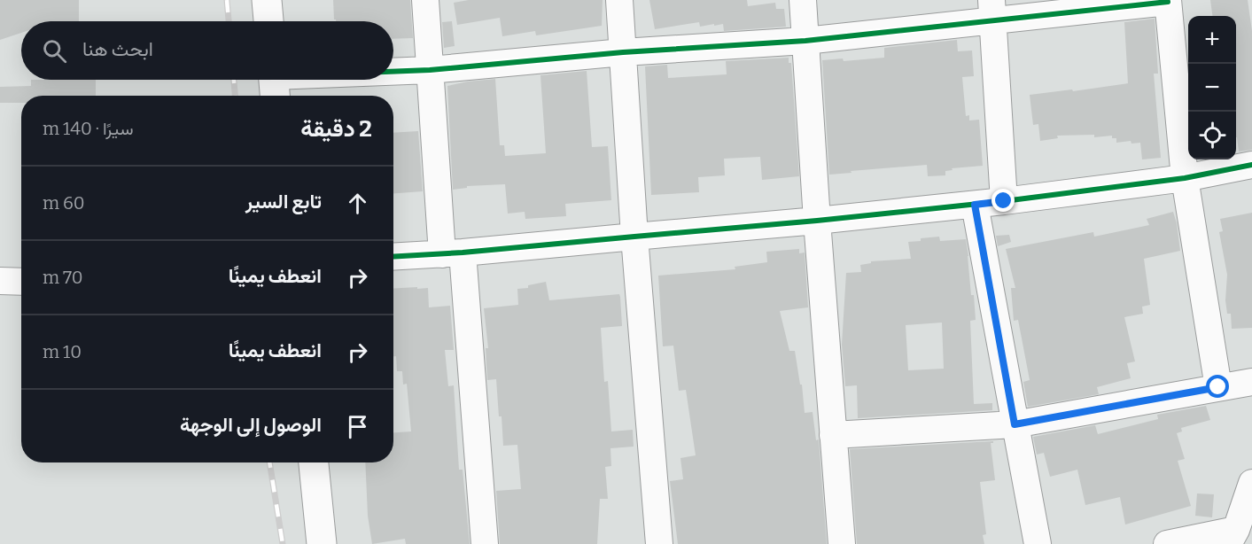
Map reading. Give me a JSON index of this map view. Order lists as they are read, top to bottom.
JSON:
{
  "page": {
    "map_buttons": ["+", "−"],
    "search": "ابحث هنا",
    "heading": ["2 دقيقة", "سيرًا · 140 m"],
    "list": [
      ["تابع السير", "60 m"],
      ["انعطف يمينًا", "70 m"],
      ["انعطف يمينًا", "10 m"],
      "الوصول إلى الوجهة"
    ]
  }
}
